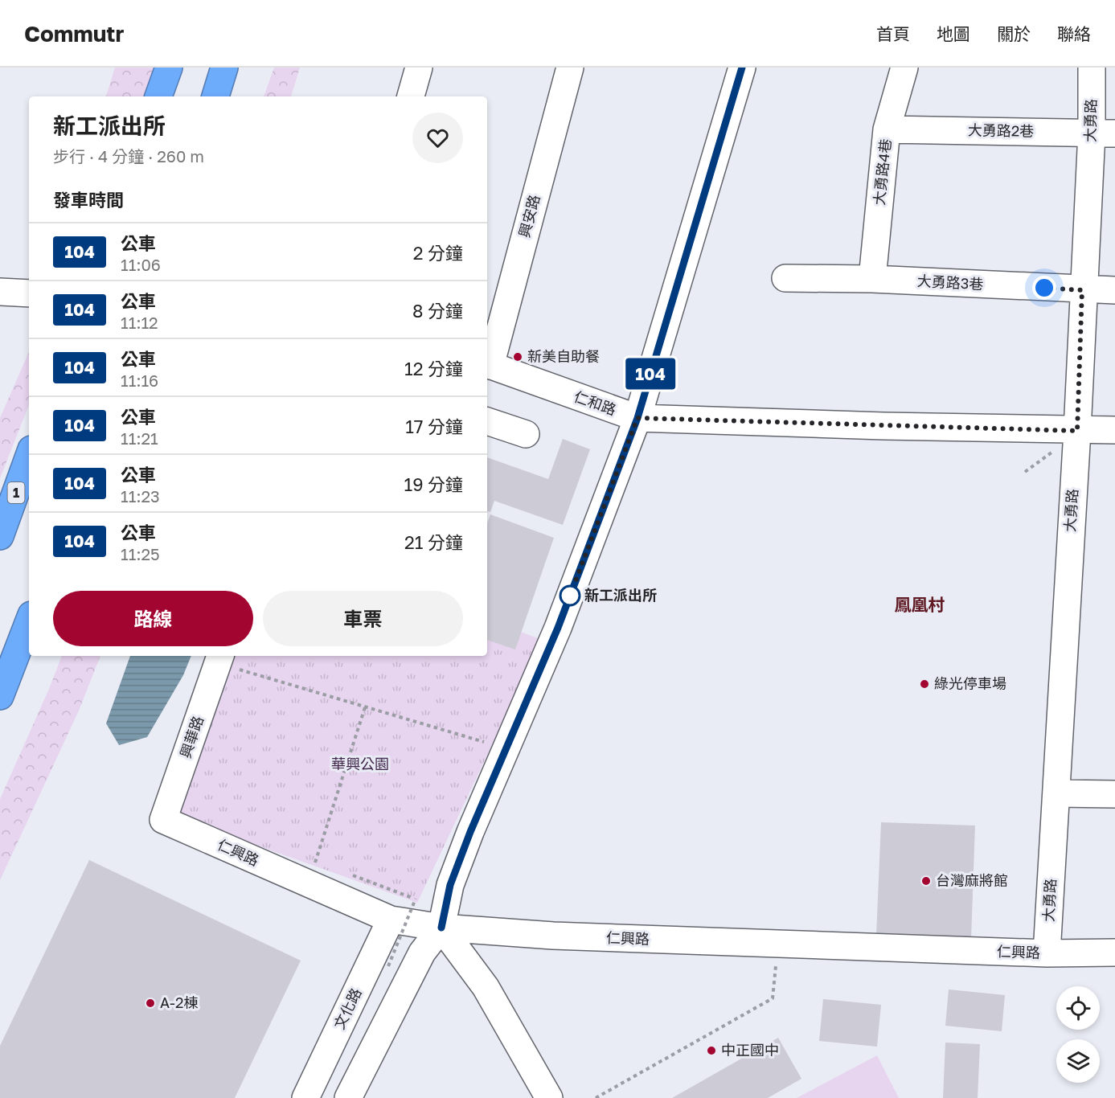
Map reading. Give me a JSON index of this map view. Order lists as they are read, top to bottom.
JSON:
{
  "streets": {
    "highway": ["1"],
    "street": [
      "大勇路",
      "大勇路2巷",
      "大勇路4巷",
      "興安路",
      "大勇路3巷",
      "仁和路",
      "興華路",
      "仁興路",
      "文化路"
    ]
  },
  "crossings": [
    ["大勇路", "大勇路2巷"],
    ["大勇路", "大勇路3巷"],
    ["大勇路", "仁和路"],
    ["大勇路", "仁興路"],
    ["大勇路2巷", "大勇路4巷"],
    ["大勇路4巷", "大勇路3巷"],
    ["興安路", "仁和路"],
    ["興華路", "仁興路"],
    ["仁興路", "文化路"]
  ],
  "districts": ["鳳凰村"],
  "parks": ["華興公園"],
  "places": [
    "新美自助餐",
    "新工派出所",
    "綠光停車場",
    "台灣麻將館",
    "A-2棟",
    "中正國中"
  ],
  "lines": ["bus line 104"],
  "page": {
    "header": "Commutr",
    "nav": [
      "首頁",
      "地圖",
      "關於",
      "聯絡"
    ],
    "on_map": "104",
    "heading": [
      ["新工派出所", "步行 · 4 分鐘 · 260 m"],
      "發車時間"
    ],
    "list": [
      {
        "mark": "104",
        "name": "公車",
        "note": "11:06",
        "value": "2 分鐘"
      },
      {
        "mark": "104",
        "name": "公車",
        "note": "11:12",
        "value": "8 分鐘"
      },
      {
        "mark": "104",
        "name": "公車",
        "note": "11:16",
        "value": "12 分鐘"
      },
      {
        "mark": "104",
        "name": "公車",
        "note": "11:21",
        "value": "17 分鐘"
      },
      {
        "mark": "104",
        "name": "公車",
        "note": "11:23",
        "value": "19 分鐘"
      },
      {
        "mark": "104",
        "name": "公車",
        "note": "11:25",
        "value": "21 分鐘"
      }
    ],
    "buttons": ["路線", "車票"]
  }
}
